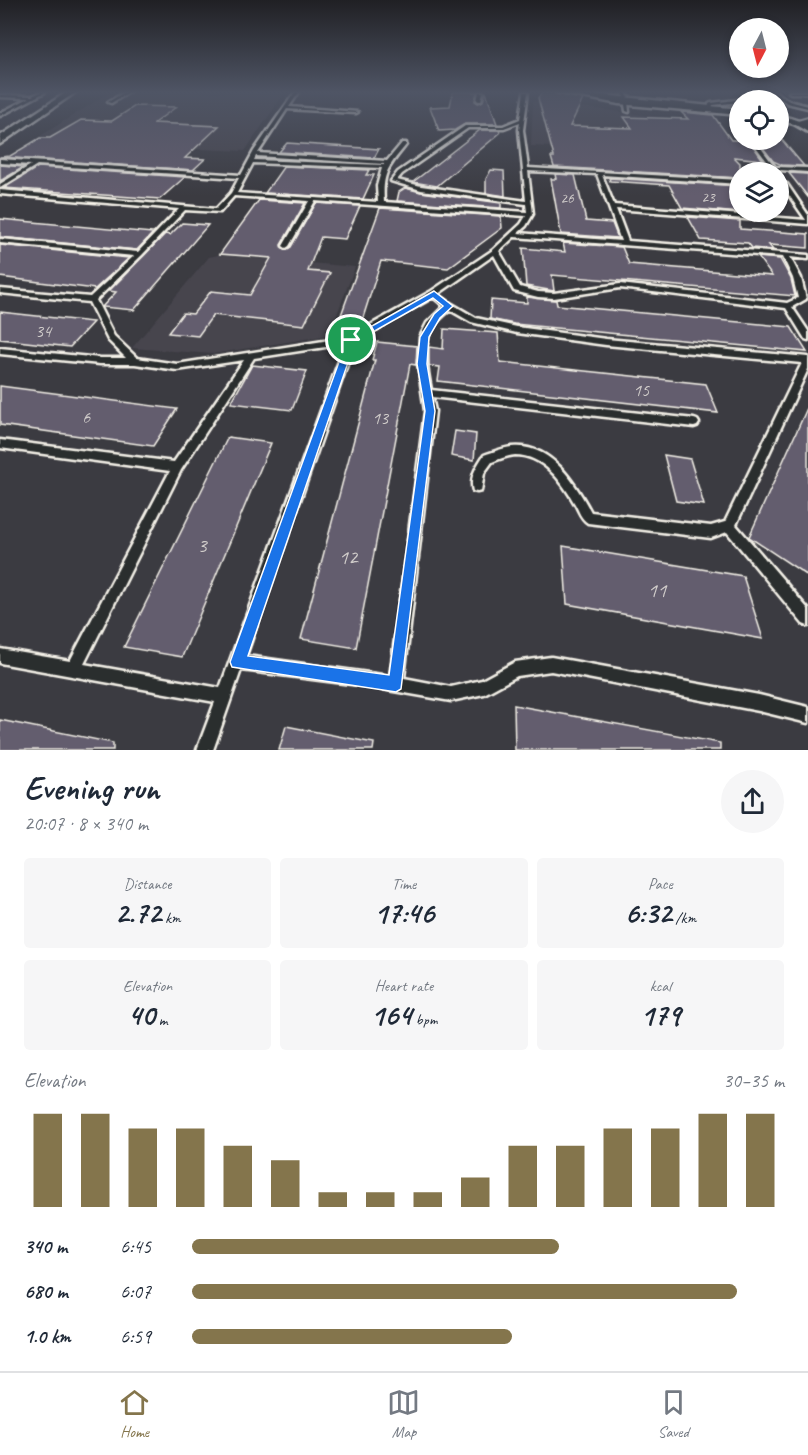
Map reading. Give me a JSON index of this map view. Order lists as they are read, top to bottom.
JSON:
{
  "house_numbers": [
    "23",
    "26",
    "34",
    "15",
    "6",
    "13",
    "3",
    "12",
    "11"
  ],
  "north": "bottom",
  "page": {
    "heading": ["Evening run", "20:07 · 8 × 340 m"],
    "stats": [
      ["Distance", "2.72 km"],
      ["Time", "17:46"],
      ["Pace", "6:32 /km"],
      ["Elevation", "40 m"],
      ["Heart rate", "164 bpm"],
      ["kcal", "179"]
    ],
    "chart": ["Elevation", "30–35 m"],
    "list": [
      {
        "name": "340 m",
        "note": "6:45"
      },
      {
        "name": "680 m",
        "note": "6:07"
      },
      {
        "name": "1.0 km",
        "note": "6:59"
      }
    ],
    "tabs": ["Home", "Map", "Saved"]
  }
}
